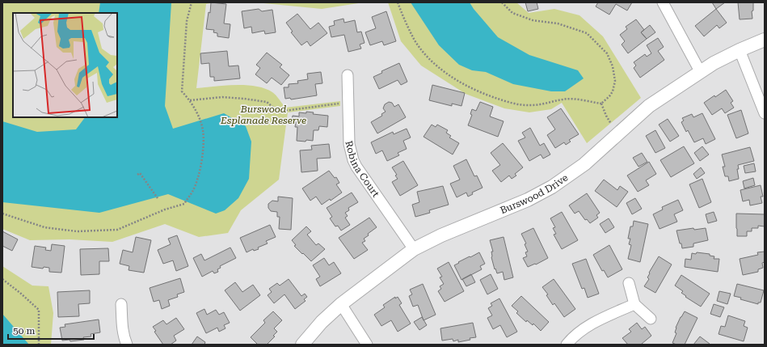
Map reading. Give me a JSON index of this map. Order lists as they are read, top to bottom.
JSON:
{
  "streets": {
    "street": ["Robina Court", "Burswood Drive"]
  },
  "crossings": [
    ["Robina Court", "Burswood Drive"]
  ],
  "parks": ["Burswood Esplanade Reserve"],
  "scale_bar": "50 m"
}
